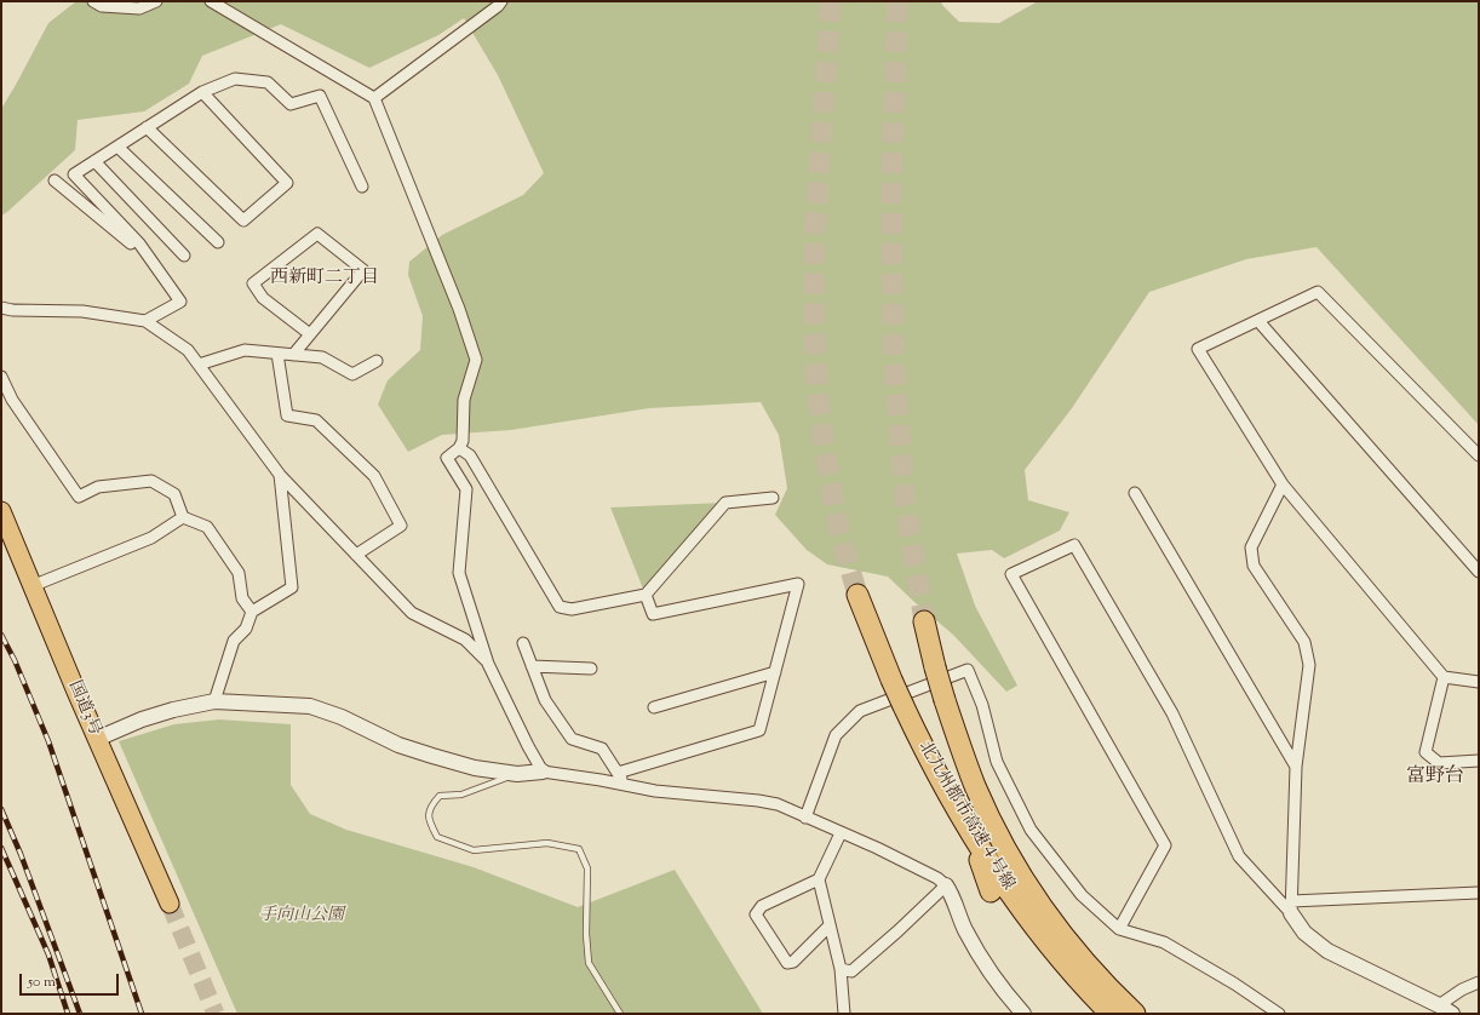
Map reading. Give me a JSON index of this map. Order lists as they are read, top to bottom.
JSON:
{
  "streets": {
    "highway": ["国道3号", "北九州都市高速４号線"]
  },
  "districts": ["西新町二丁目", "富野台"],
  "parks": ["手向山公園"],
  "scale_bar": "50 m"
}
